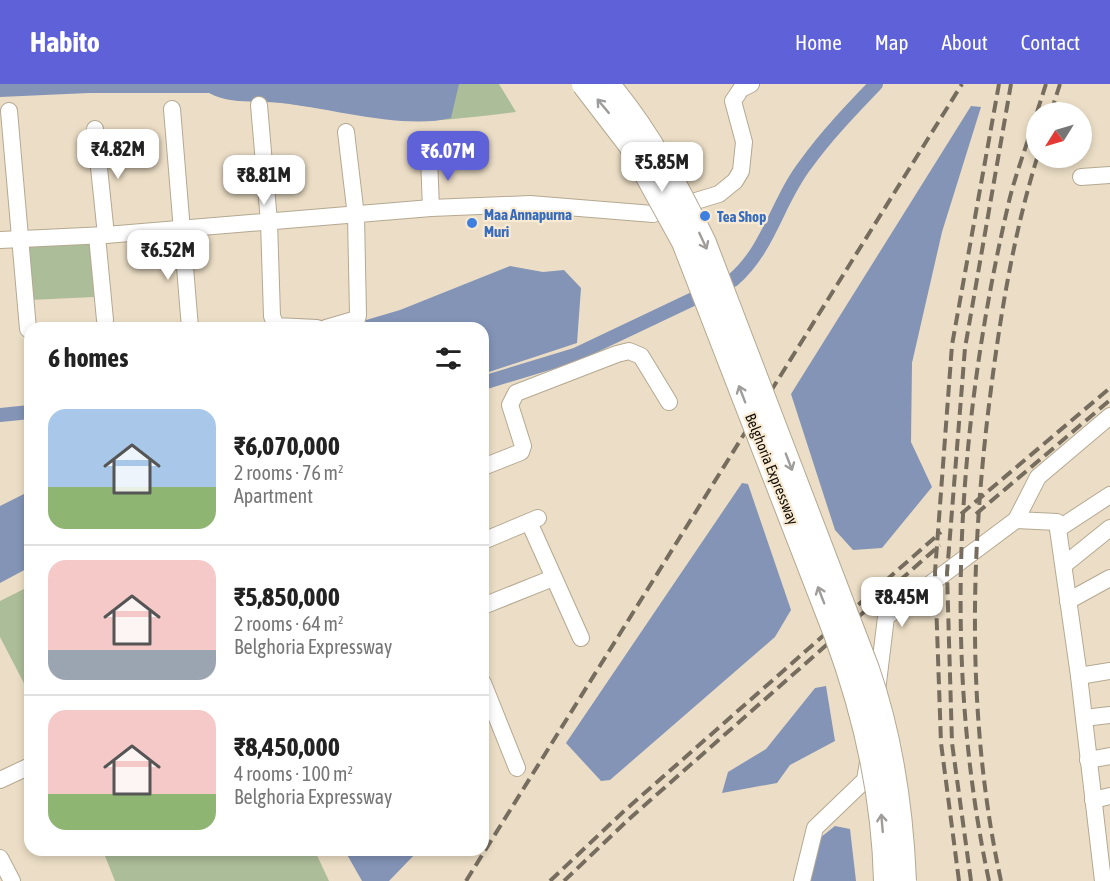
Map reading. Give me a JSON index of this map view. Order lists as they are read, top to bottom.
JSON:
{
  "streets": {
    "highway": ["Belghoria Expressway"]
  },
  "places": ["Tea Shop", "Maa Annapurna Muri"],
  "north": "bottom left",
  "page": {
    "header": "Habito",
    "nav": [
      "Home",
      "Map",
      "About",
      "Contact"
    ],
    "price": [
      "₹4.82M",
      "₹6.07M",
      "₹5.85M",
      "₹8.81M",
      "₹6.52M",
      "₹8.45M"
    ],
    "heading": "6 homes",
    "list": [
      {
        "name": "₹6,070,000",
        "note": "2 rooms · 76 m² · Apartment"
      },
      {
        "name": "₹5,850,000",
        "note": "2 rooms · 64 m² · Belghoria Expressway"
      },
      {
        "name": "₹8,450,000",
        "note": "4 rooms · 100 m² · Belghoria Expressway"
      }
    ]
  }
}
